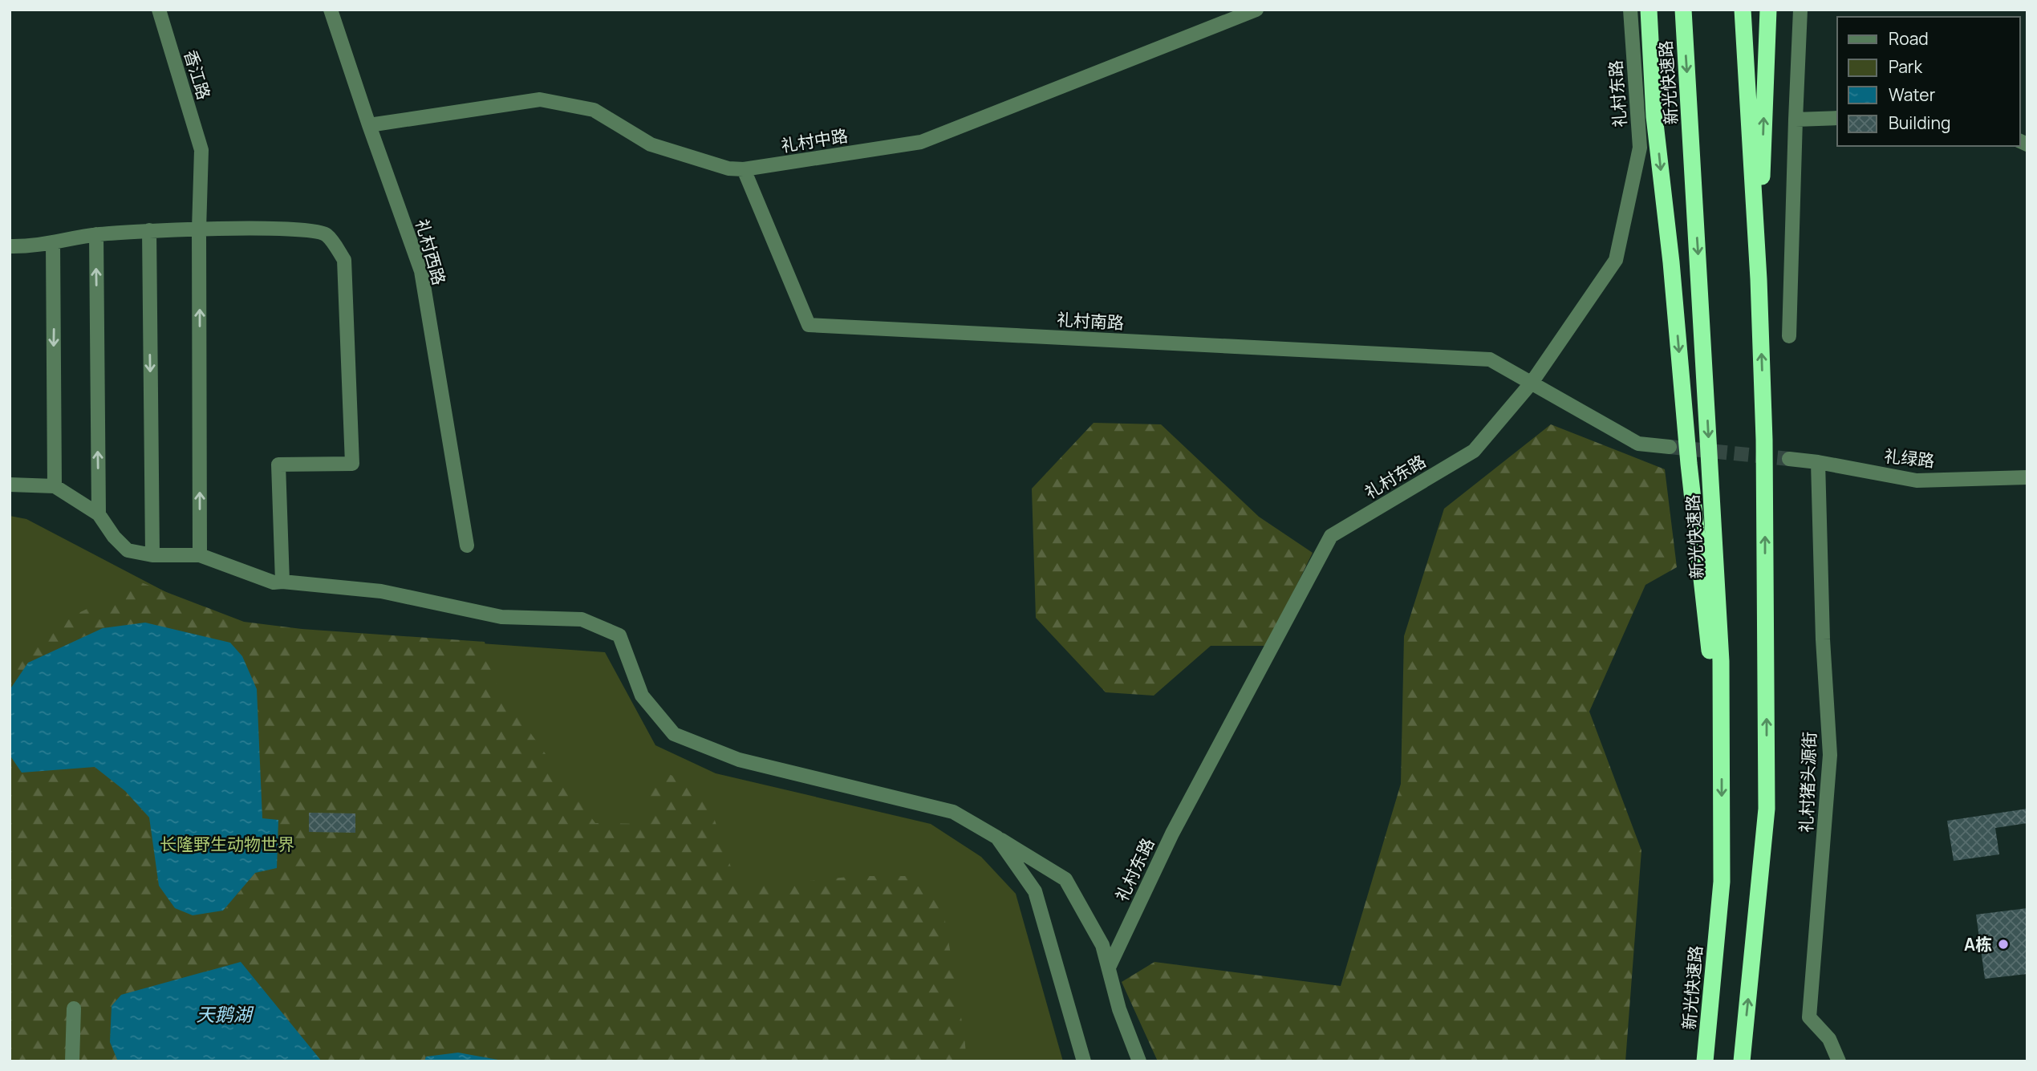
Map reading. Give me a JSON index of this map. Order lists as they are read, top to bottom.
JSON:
{
  "streets": {
    "highway": ["新光快速路"],
    "street": [
      "香江路",
      "礼村东路",
      "礼村中路",
      "礼村西路",
      "礼村南路",
      "礼绿路",
      "礼村猪头源街"
    ]
  },
  "crossings": [
    ["礼村东路", "礼村南路"],
    ["礼村中路", "礼村西路"],
    ["礼村中路", "礼村南路"],
    ["礼绿路", "礼村猪头源街"]
  ],
  "water": ["天鹅湖"],
  "parks": ["长隆野生动物世界"],
  "places": ["A栋"],
  "legend": [
    "Road",
    "Park",
    "Water",
    "Building"
  ]
}
